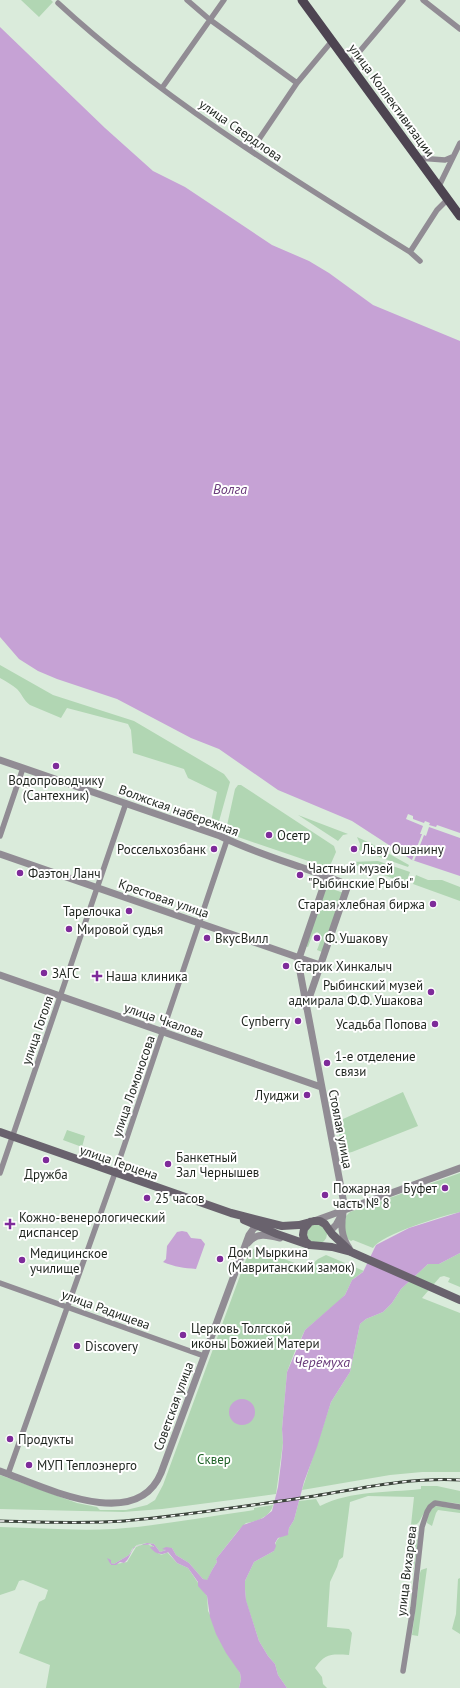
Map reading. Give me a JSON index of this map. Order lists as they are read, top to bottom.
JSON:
{
  "streets": {
    "main road": ["улица Коллективизации", "улица Герцена"],
    "street": [
      "улица Свердлова",
      "Волжская набережная",
      "Крестовая улица",
      "улица Чкалова",
      "улица Гоголя",
      "улица Ломоносова",
      "Стоялая улица",
      "улица Радищева",
      "Советская улица",
      "улица Вихарева"
    ]
  },
  "crossings": [
    ["Волжская набережная", "улица Гоголя"],
    ["Волжская набережная", "улица Ломоносова"],
    ["Волжская набережная", "Стоялая улица"],
    ["Крестовая улица", "улица Гоголя"],
    ["Крестовая улица", "улица Ломоносова"],
    ["Крестовая улица", "Стоялая улица"],
    ["улица Чкалова", "улица Гоголя"],
    ["улица Чкалова", "улица Ломоносова"],
    ["улица Чкалова", "Стоялая улица"],
    ["улица Гоголя", "улица Герцена"],
    ["улица Ломоносова", "улица Герцена"],
    ["улица Ломоносова", "улица Радищева"],
    ["улица Ломоносова", "Советская улица"],
    ["Стоялая улица", "улица Герцена"],
    ["улица Герцена", "Советская улица"],
    ["улица Радищева", "Советская улица"]
  ],
  "water": ["Волга", "Черёмуха"],
  "parks": ["Сквер"],
  "places": {
    "other": [
      "Водопроводчику (Сантехник)",
      "Осетр",
      "Россельхозбанк",
      "Льву Ошанину",
      "Фаэтон Ланч",
      "Частный музей \"Рыбинские Рыбы\"",
      "Старая хлебная биржа",
      "Тарелочка",
      "Мировой судья",
      "ВкусВилл",
      "Ф. Ушакову",
      "Старик Хинкалыч",
      "ЗАГС",
      "Рыбинский музей адмирала Ф.Ф. Ушакова",
      "Супberry",
      "Усадьба Попова",
      "1-е отделение связи",
      "Луиджи",
      "Дружба",
      "Банкетный Зал Чернышев",
      "Буфет",
      "Пожарная часть № 8",
      "25 часов",
      "Дом Мыркина (Мавританский замок)",
      "Медицинское училище",
      "Церковь Толгской иконы Божией Матери",
      "Discovery",
      "Продукты",
      "МУП Теплоэнерго"
    ],
    "health": ["Наша клиника", "Кожно-венерологический диспансер"]
  }
}
